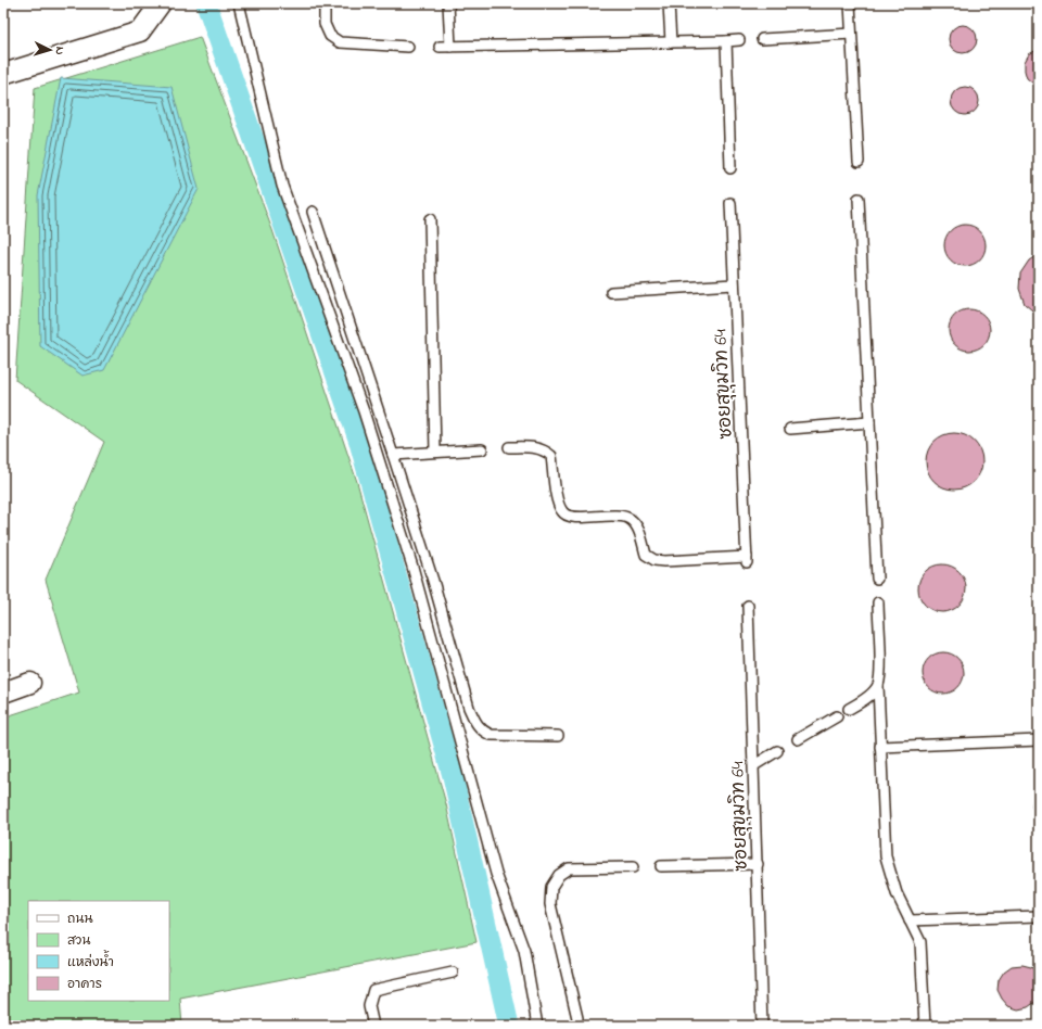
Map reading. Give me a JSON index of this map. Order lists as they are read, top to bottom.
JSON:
{
  "streets": {
    "lane": ["ซอยสุขุมวิท 64"]
  },
  "legend": [
    "ถนน",
    "สวน",
    "แหล่งน้ำ",
    "อาคาร"
  ],
  "north": "right"
}
